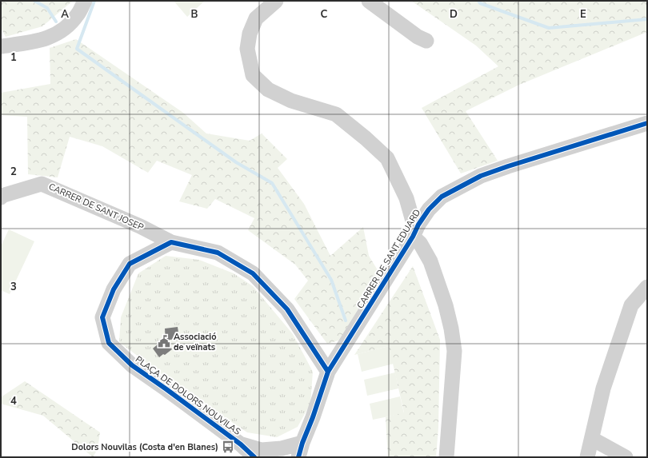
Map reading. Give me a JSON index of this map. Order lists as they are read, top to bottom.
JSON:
{
  "streets": {
    "street": ["CARRER DE SANT JOSEP", "CARRER DE SANT EDUARD", "PLAÇA DE DOLORS NOUVILAS"]
  },
  "crossings": [
    ["CARRER DE SANT JOSEP", "PLAÇA DE DOLORS NOUVILAS"],
    ["CARRER DE SANT EDUARD", "PLAÇA DE DOLORS NOUVILAS"]
  ],
  "places": {
    "public building": ["Associació de veïnats"],
    "bus stop": ["Dolors Nouvilas (Costa d'en Blanes)"]
  },
  "grid": {
    "columns": [
      "A",
      "B",
      "C",
      "D",
      "E"
    ],
    "rows": [
      "1",
      "2",
      "3",
      "4"
    ]
  }
}
